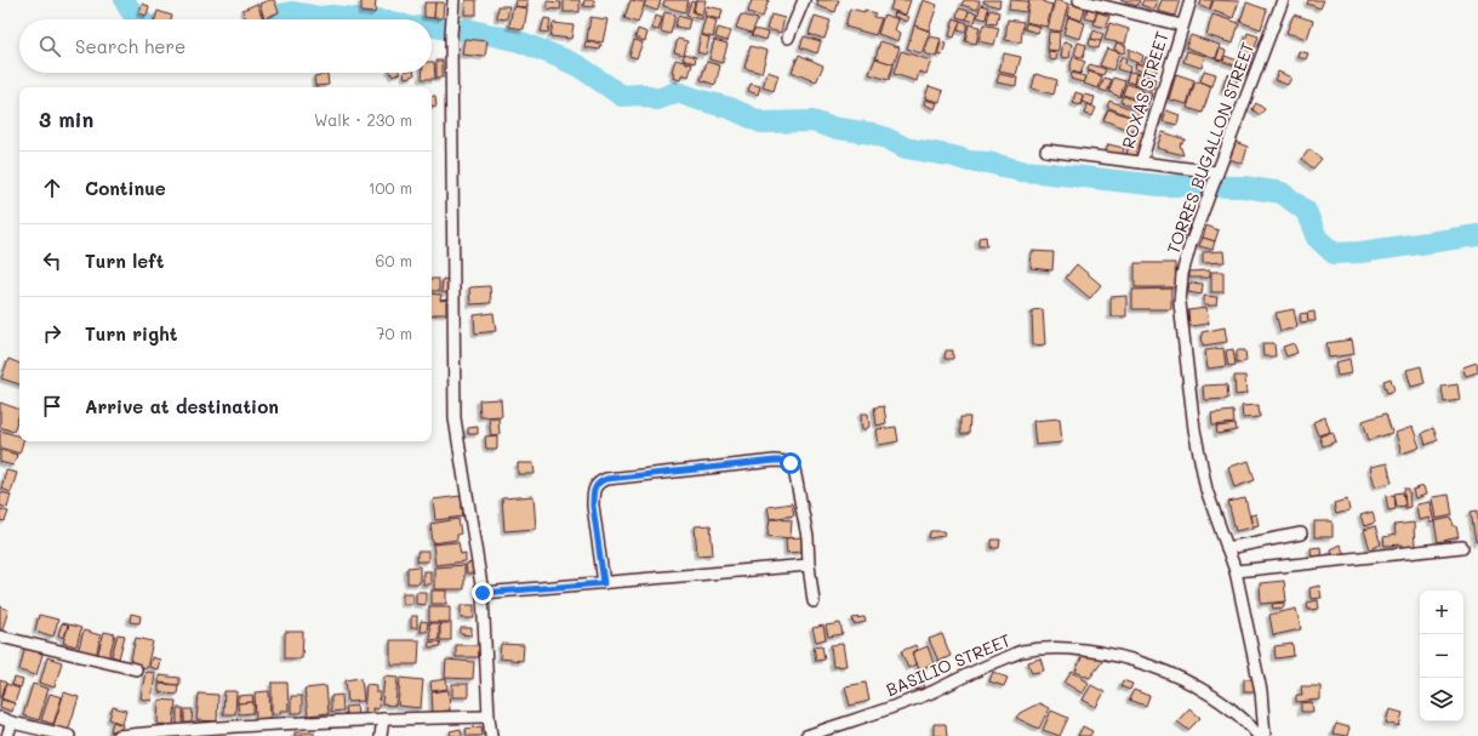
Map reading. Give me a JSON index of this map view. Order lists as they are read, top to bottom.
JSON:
{
  "streets": {
    "street": ["ROXAS STREET", "TORRES BUGALLON STREET", "BASILIO STREET"]
  },
  "page": {
    "search": "Search here",
    "heading": ["3 min", "Walk · 230 m"],
    "list": [
      ["Continue", "100 m"],
      ["Turn left", "60 m"],
      ["Turn right", "70 m"],
      "Arrive at destination"
    ],
    "map_buttons": ["+", "−"]
  }
}
